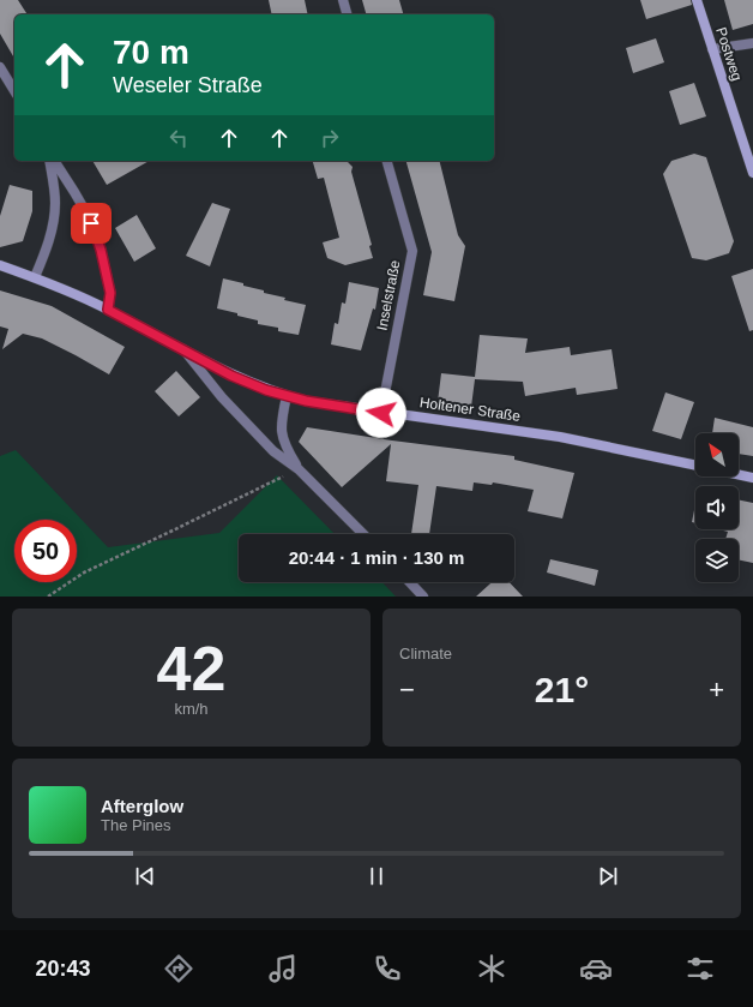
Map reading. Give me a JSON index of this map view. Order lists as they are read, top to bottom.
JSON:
{
  "streets": {
    "main road": ["Postweg", "Holtener Straße"],
    "street": ["Inselstraße"]
  },
  "crossings": [
    ["Inselstraße", "Holtener Straße"]
  ],
  "north": "top left",
  "page": {
    "turn": ["70 m", "Weseler Straße"],
    "limit": "50",
    "trip": "20:44 · 1 min · 130 m",
    "tile": [
      ["42", "km/h"],
      "Climate"
    ],
    "heat": ["−", "21°", "+"],
    "song": ["Afterglow", "The Pines"],
    "tabs": "20:43"
  }
}
